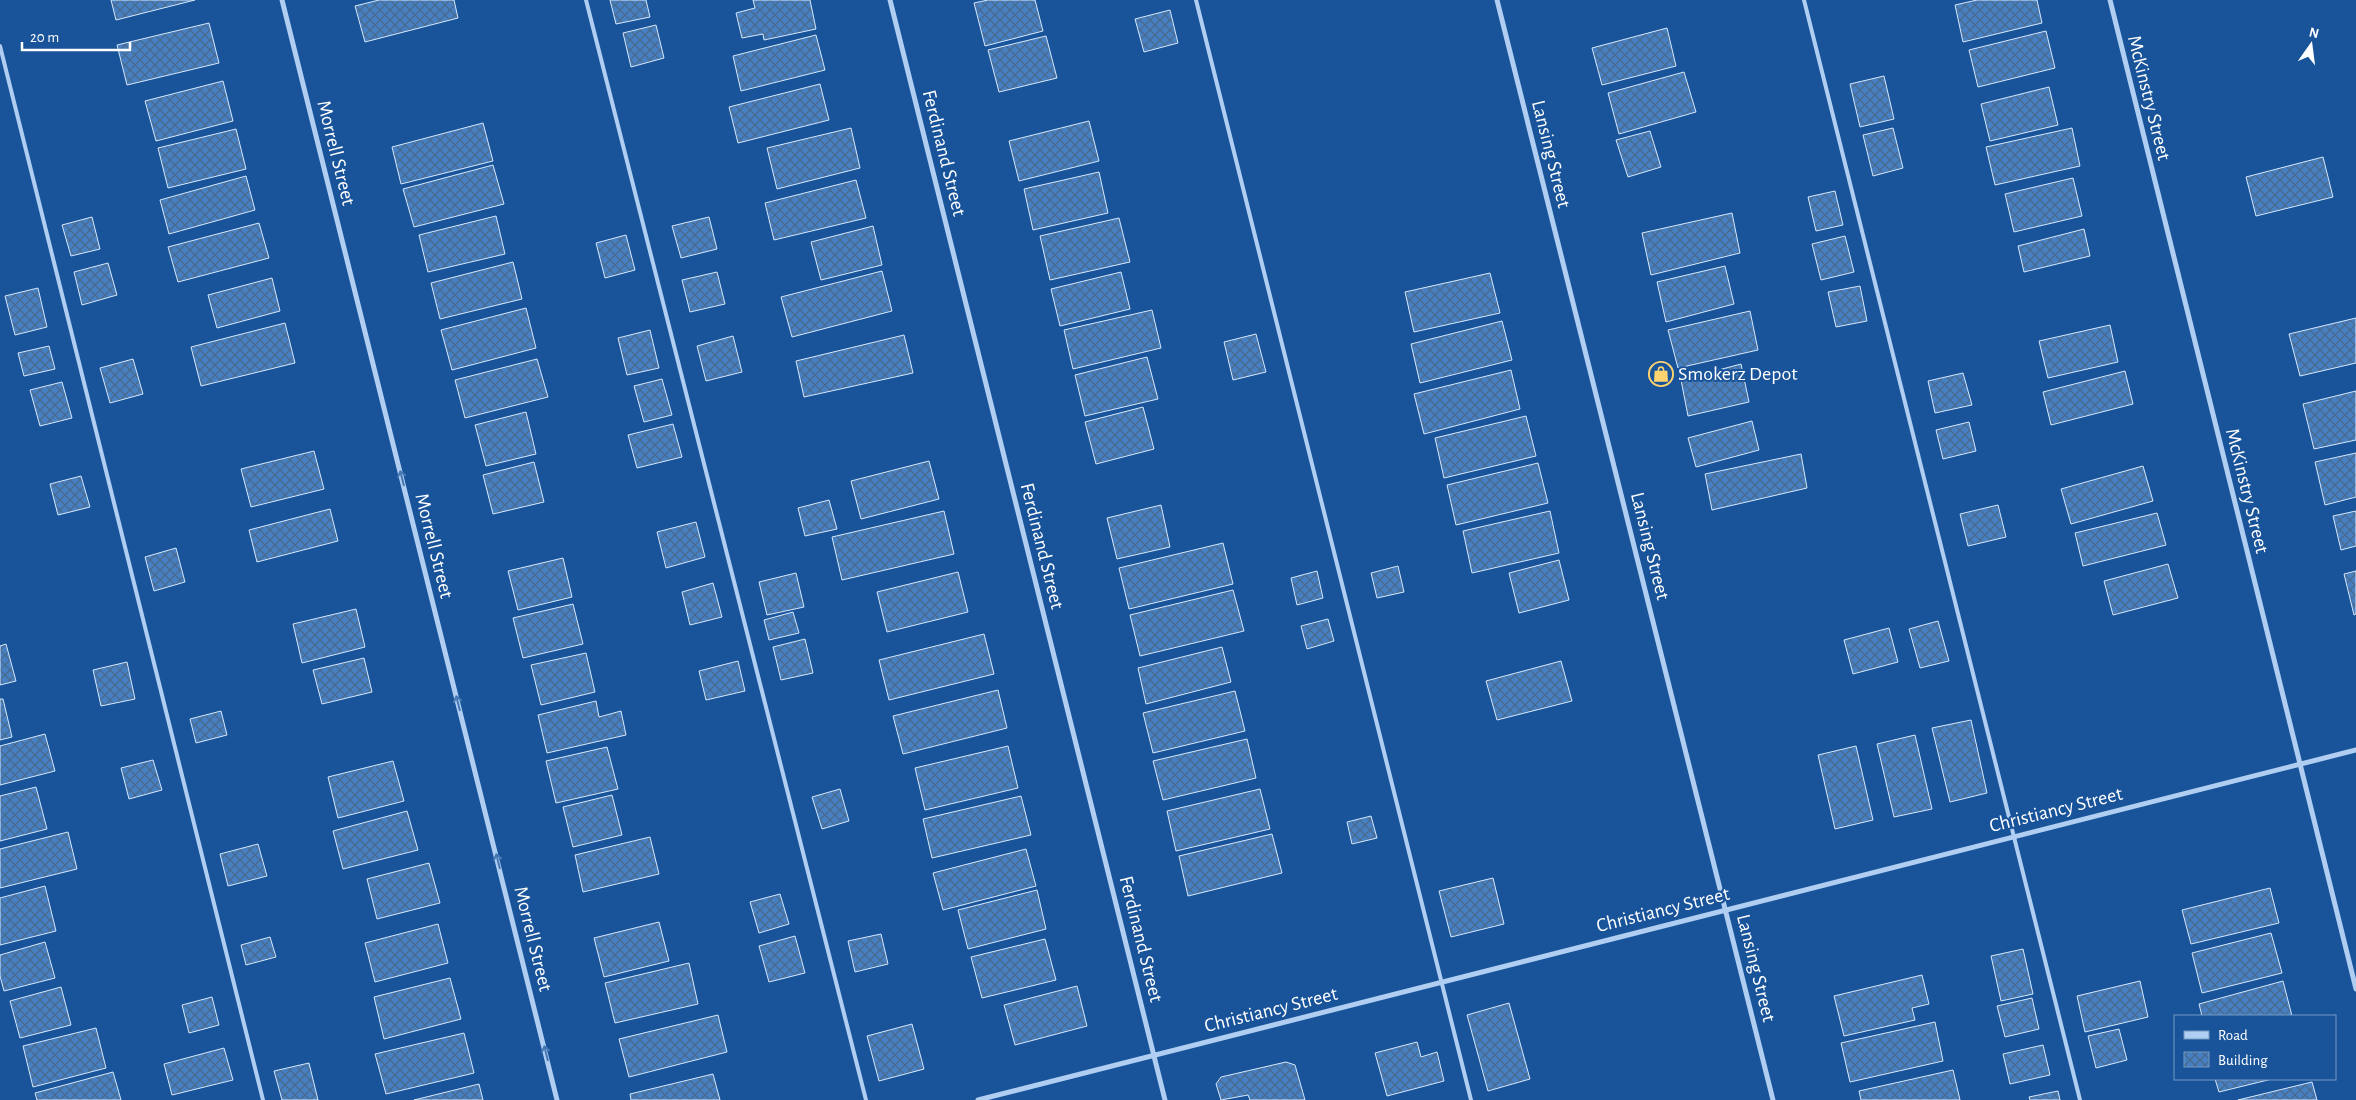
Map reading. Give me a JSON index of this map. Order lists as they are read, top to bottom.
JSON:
{
  "streets": {
    "street": [
      "McKinstry Street",
      "Morrell Street",
      "Ferdinand Street",
      "Lansing Street",
      "Christiancy Street"
    ]
  },
  "crossings": [
    ["McKinstry Street", "Christiancy Street"],
    ["Ferdinand Street", "Christiancy Street"],
    ["Lansing Street", "Christiancy Street"]
  ],
  "one_way": ["Morrell Street"],
  "places": {
    "shop": ["Smokerz Depot"]
  },
  "legend": ["Road", "Building"],
  "scale_bar": "20 m",
  "north": "top"
}
